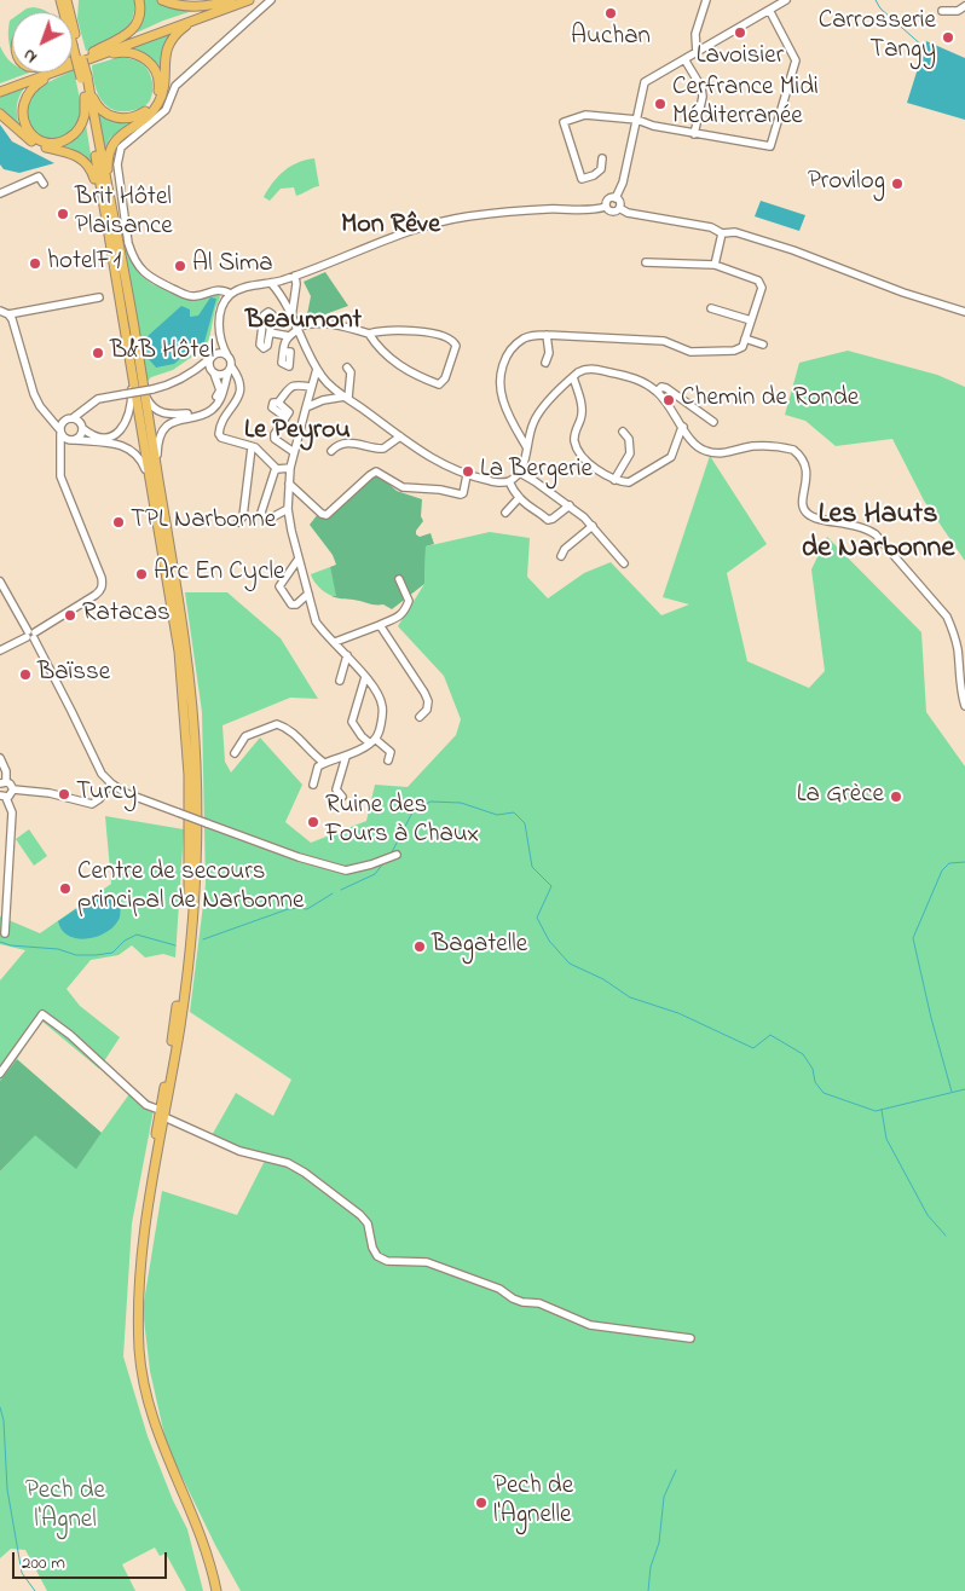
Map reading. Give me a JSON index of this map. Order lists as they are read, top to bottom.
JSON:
{
  "districts": [
    "Mon Rêve",
    "Beaumont",
    "Le Peyrou",
    "Les Hauts de Narbonne"
  ],
  "parks": ["Pech de l'Agnel"],
  "places": [
    "Auchan",
    "Lavoisier",
    "Carrosserie Tangy",
    "Cerfrance Midi Méditerranée",
    "Provilog",
    "Brit Hôtel Plaisance",
    "hotelF1",
    "Al Sima",
    "B&B Hôtel",
    "Chemin de Ronde",
    "La Bergerie",
    "TPL Narbonne",
    "Arc En Cycle",
    "Ratacas",
    "Baïsse",
    "Turcy",
    "La Grèce",
    "Ruine des Fours à Chaux",
    "Centre de secours principal de Narbonne",
    "Bagatelle",
    "Pech de l'Agnelle"
  ],
  "scale_bar": "200 m",
  "north": "bottom left"
}
